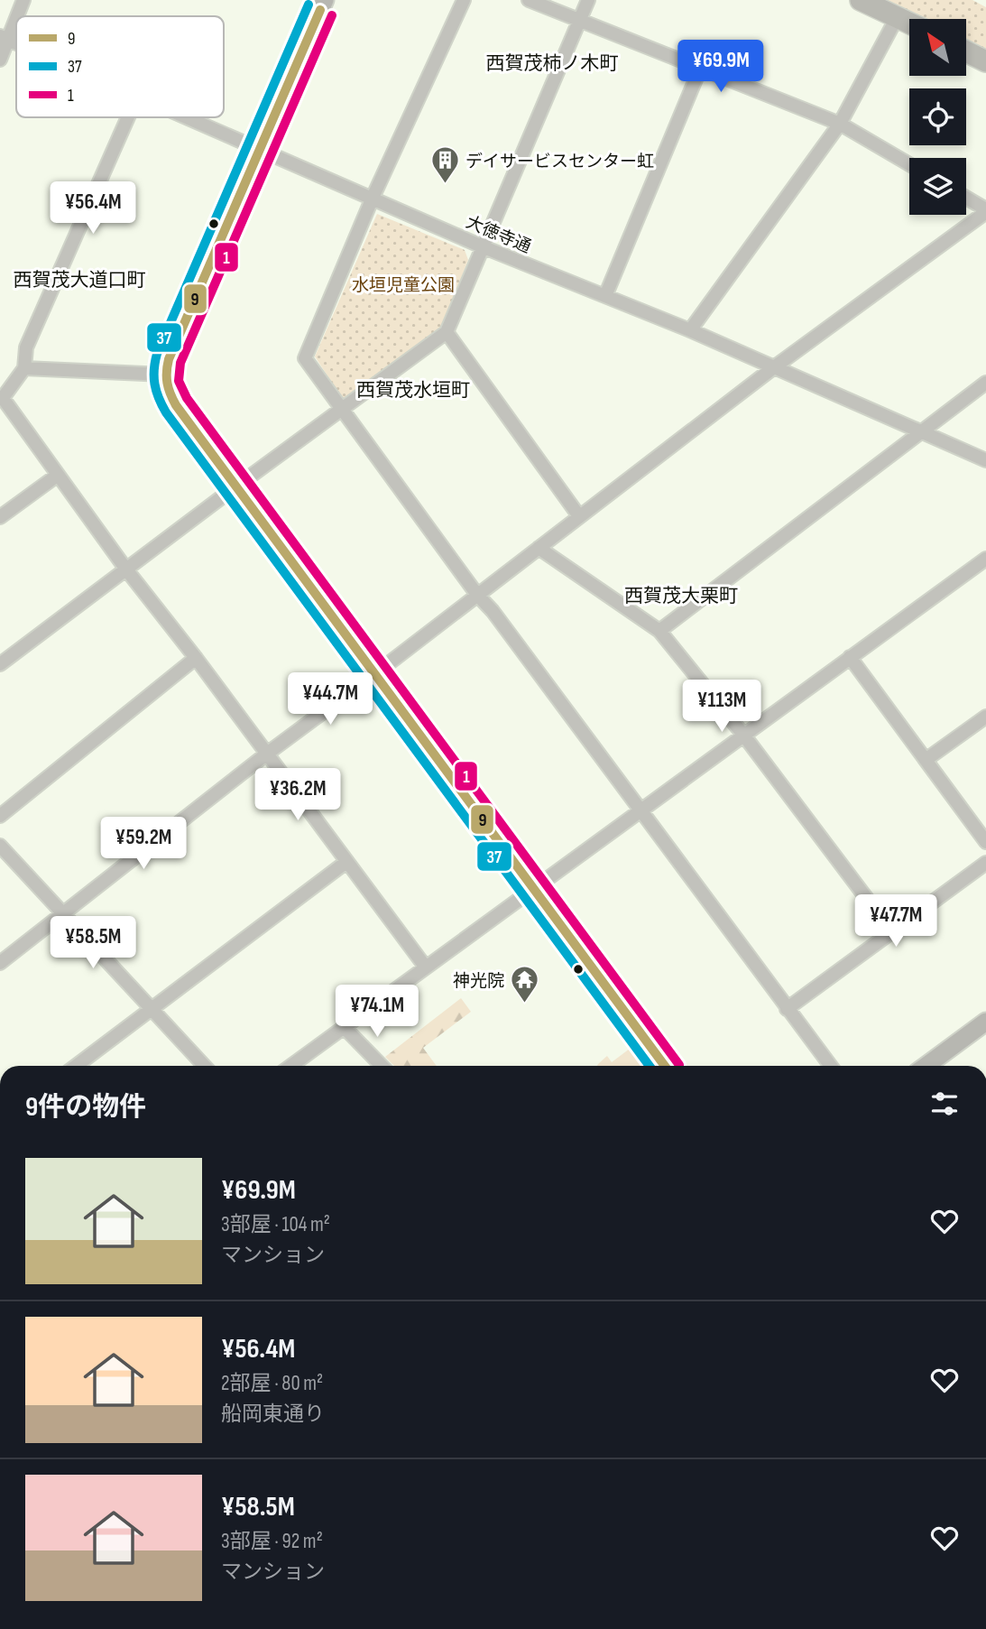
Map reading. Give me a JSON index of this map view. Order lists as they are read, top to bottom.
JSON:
{
  "streets": {
    "street": ["大徳寺通"]
  },
  "districts": [
    "西賀茂柿ノ木町",
    "西賀茂大道口町",
    "西賀茂水垣町",
    "西賀茂大栗町"
  ],
  "parks": ["水垣児童公園"],
  "places": {
    "building": ["デイサービスセンター虹"],
    "temple": ["神光院"]
  },
  "lines": ["transit line 37", "transit line 9", "transit line 1"],
  "legend": ["9", "37", "1"],
  "north": "top left",
  "page": {
    "price": [
      "¥69.9M",
      "¥56.4M",
      "¥44.7M",
      "¥113M",
      "¥36.2M",
      "¥59.2M",
      "¥47.7M",
      "¥58.5M",
      "¥74.1M"
    ],
    "heading": "9件の物件",
    "list": [
      {
        "name": "¥69.9M",
        "note": "3部屋 · 104 m² · マンション"
      },
      {
        "name": "¥56.4M",
        "note": "2部屋 · 80 m² · 船岡東通り"
      },
      {
        "name": "¥58.5M",
        "note": "3部屋 · 92 m² · マンション"
      }
    ]
  }
}
